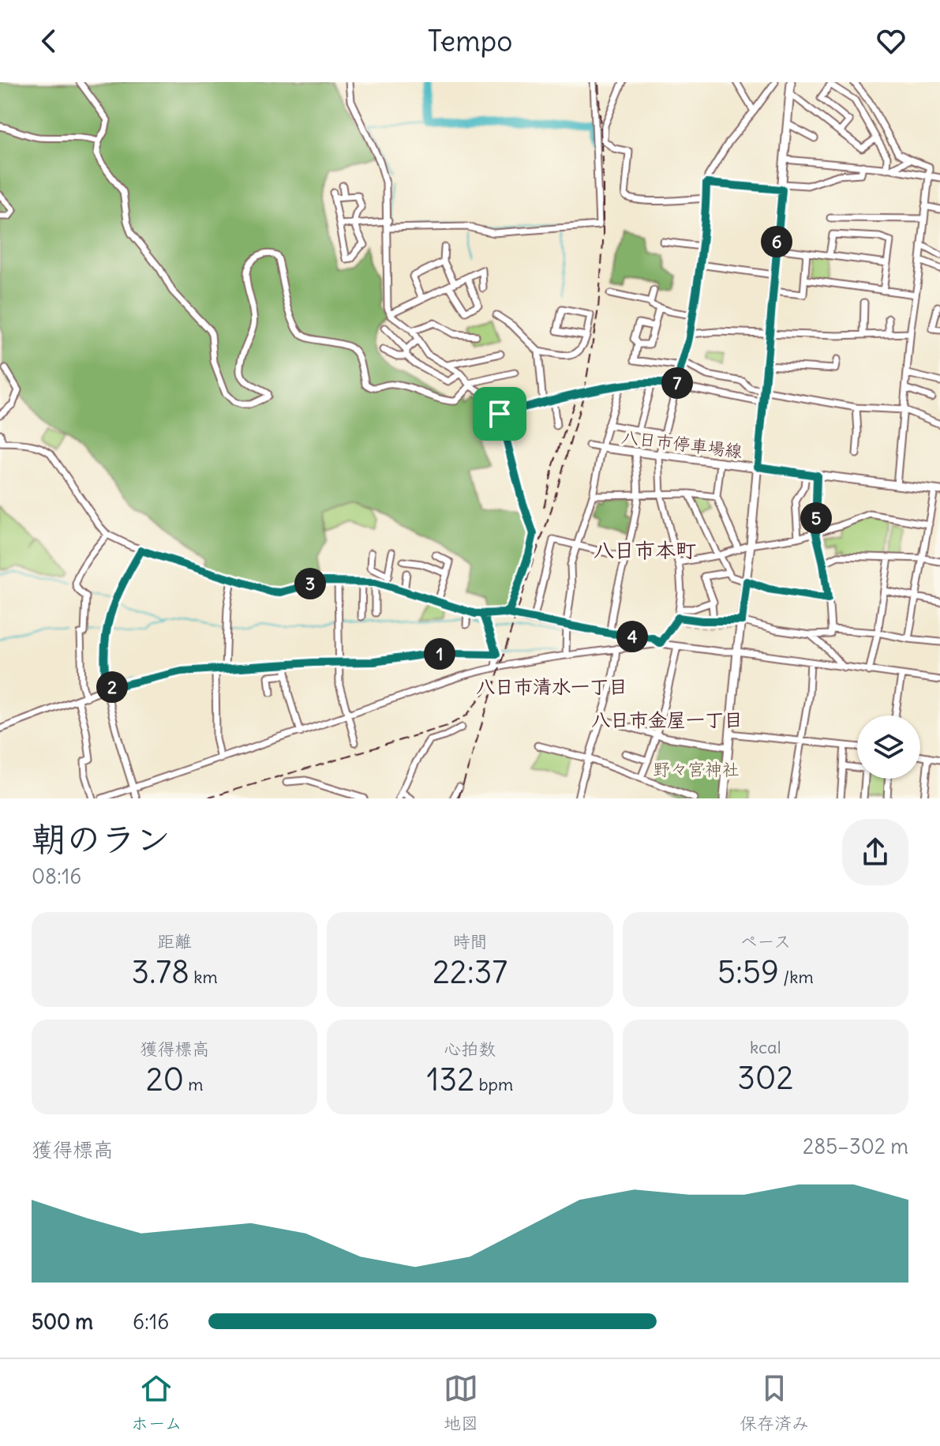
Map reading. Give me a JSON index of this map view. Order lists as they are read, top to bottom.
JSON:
{
  "streets": {
    "main road": ["八日市停車場線"]
  },
  "districts": ["八日市本町", "八日市清水一丁目", "八日市金屋一丁目"],
  "parks": ["野々宮神社"],
  "page": {
    "header": "Tempo",
    "pins": [
      "6",
      "7",
      "5",
      "3",
      "4",
      "1",
      "2"
    ],
    "heading": ["朝のラン", "08:16"],
    "stats": [
      ["距離", "3.78 km"],
      ["時間", "22:37"],
      ["ペース", "5:59 /km"],
      ["獲得標高", "20 m"],
      ["心拍数", "132 bpm"],
      ["kcal", "302"]
    ],
    "chart": ["獲得標高", "285–302 m"],
    "list": [
      {
        "name": "500 m",
        "note": "6:16"
      }
    ],
    "tabs": ["ホーム", "地図", "保存済み"]
  }
}
